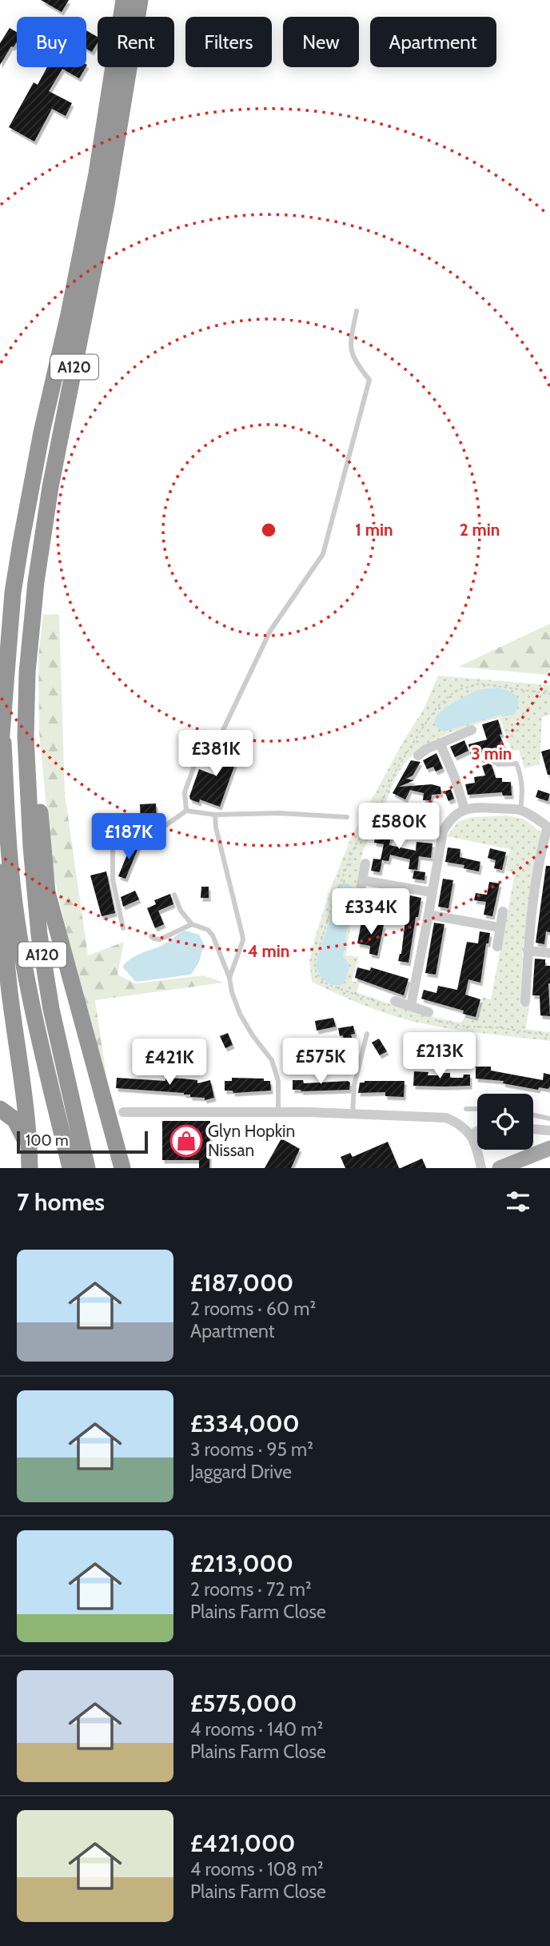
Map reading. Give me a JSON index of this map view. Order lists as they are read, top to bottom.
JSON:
{
  "streets": {
    "highway": ["A120"]
  },
  "places": {
    "shop": ["Glyn Hopkin Nissan"]
  },
  "scale_bar": "100 m",
  "page": {
    "chip": [
      "Buy",
      "Rent",
      "Filters",
      "New",
      "Apartment"
    ],
    "price": [
      "£381K",
      "£580K",
      "£187K",
      "£334K",
      "£213K",
      "£575K",
      "£421K"
    ],
    "scale": "100 m",
    "heading": "7 homes",
    "list": [
      {
        "name": "£187,000",
        "note": "2 rooms · 60 m² · Apartment"
      },
      {
        "name": "£334,000",
        "note": "3 rooms · 95 m² · Jaggard Drive"
      },
      {
        "name": "£213,000",
        "note": "2 rooms · 72 m² · Plains Farm Close"
      },
      {
        "name": "£575,000",
        "note": "4 rooms · 140 m² · Plains Farm Close"
      },
      {
        "name": "£421,000",
        "note": "4 rooms · 108 m² · Plains Farm Close"
      }
    ]
  },
  "rings": [
    "1 min",
    "2 min",
    "3 min",
    "4 min"
  ]
}
